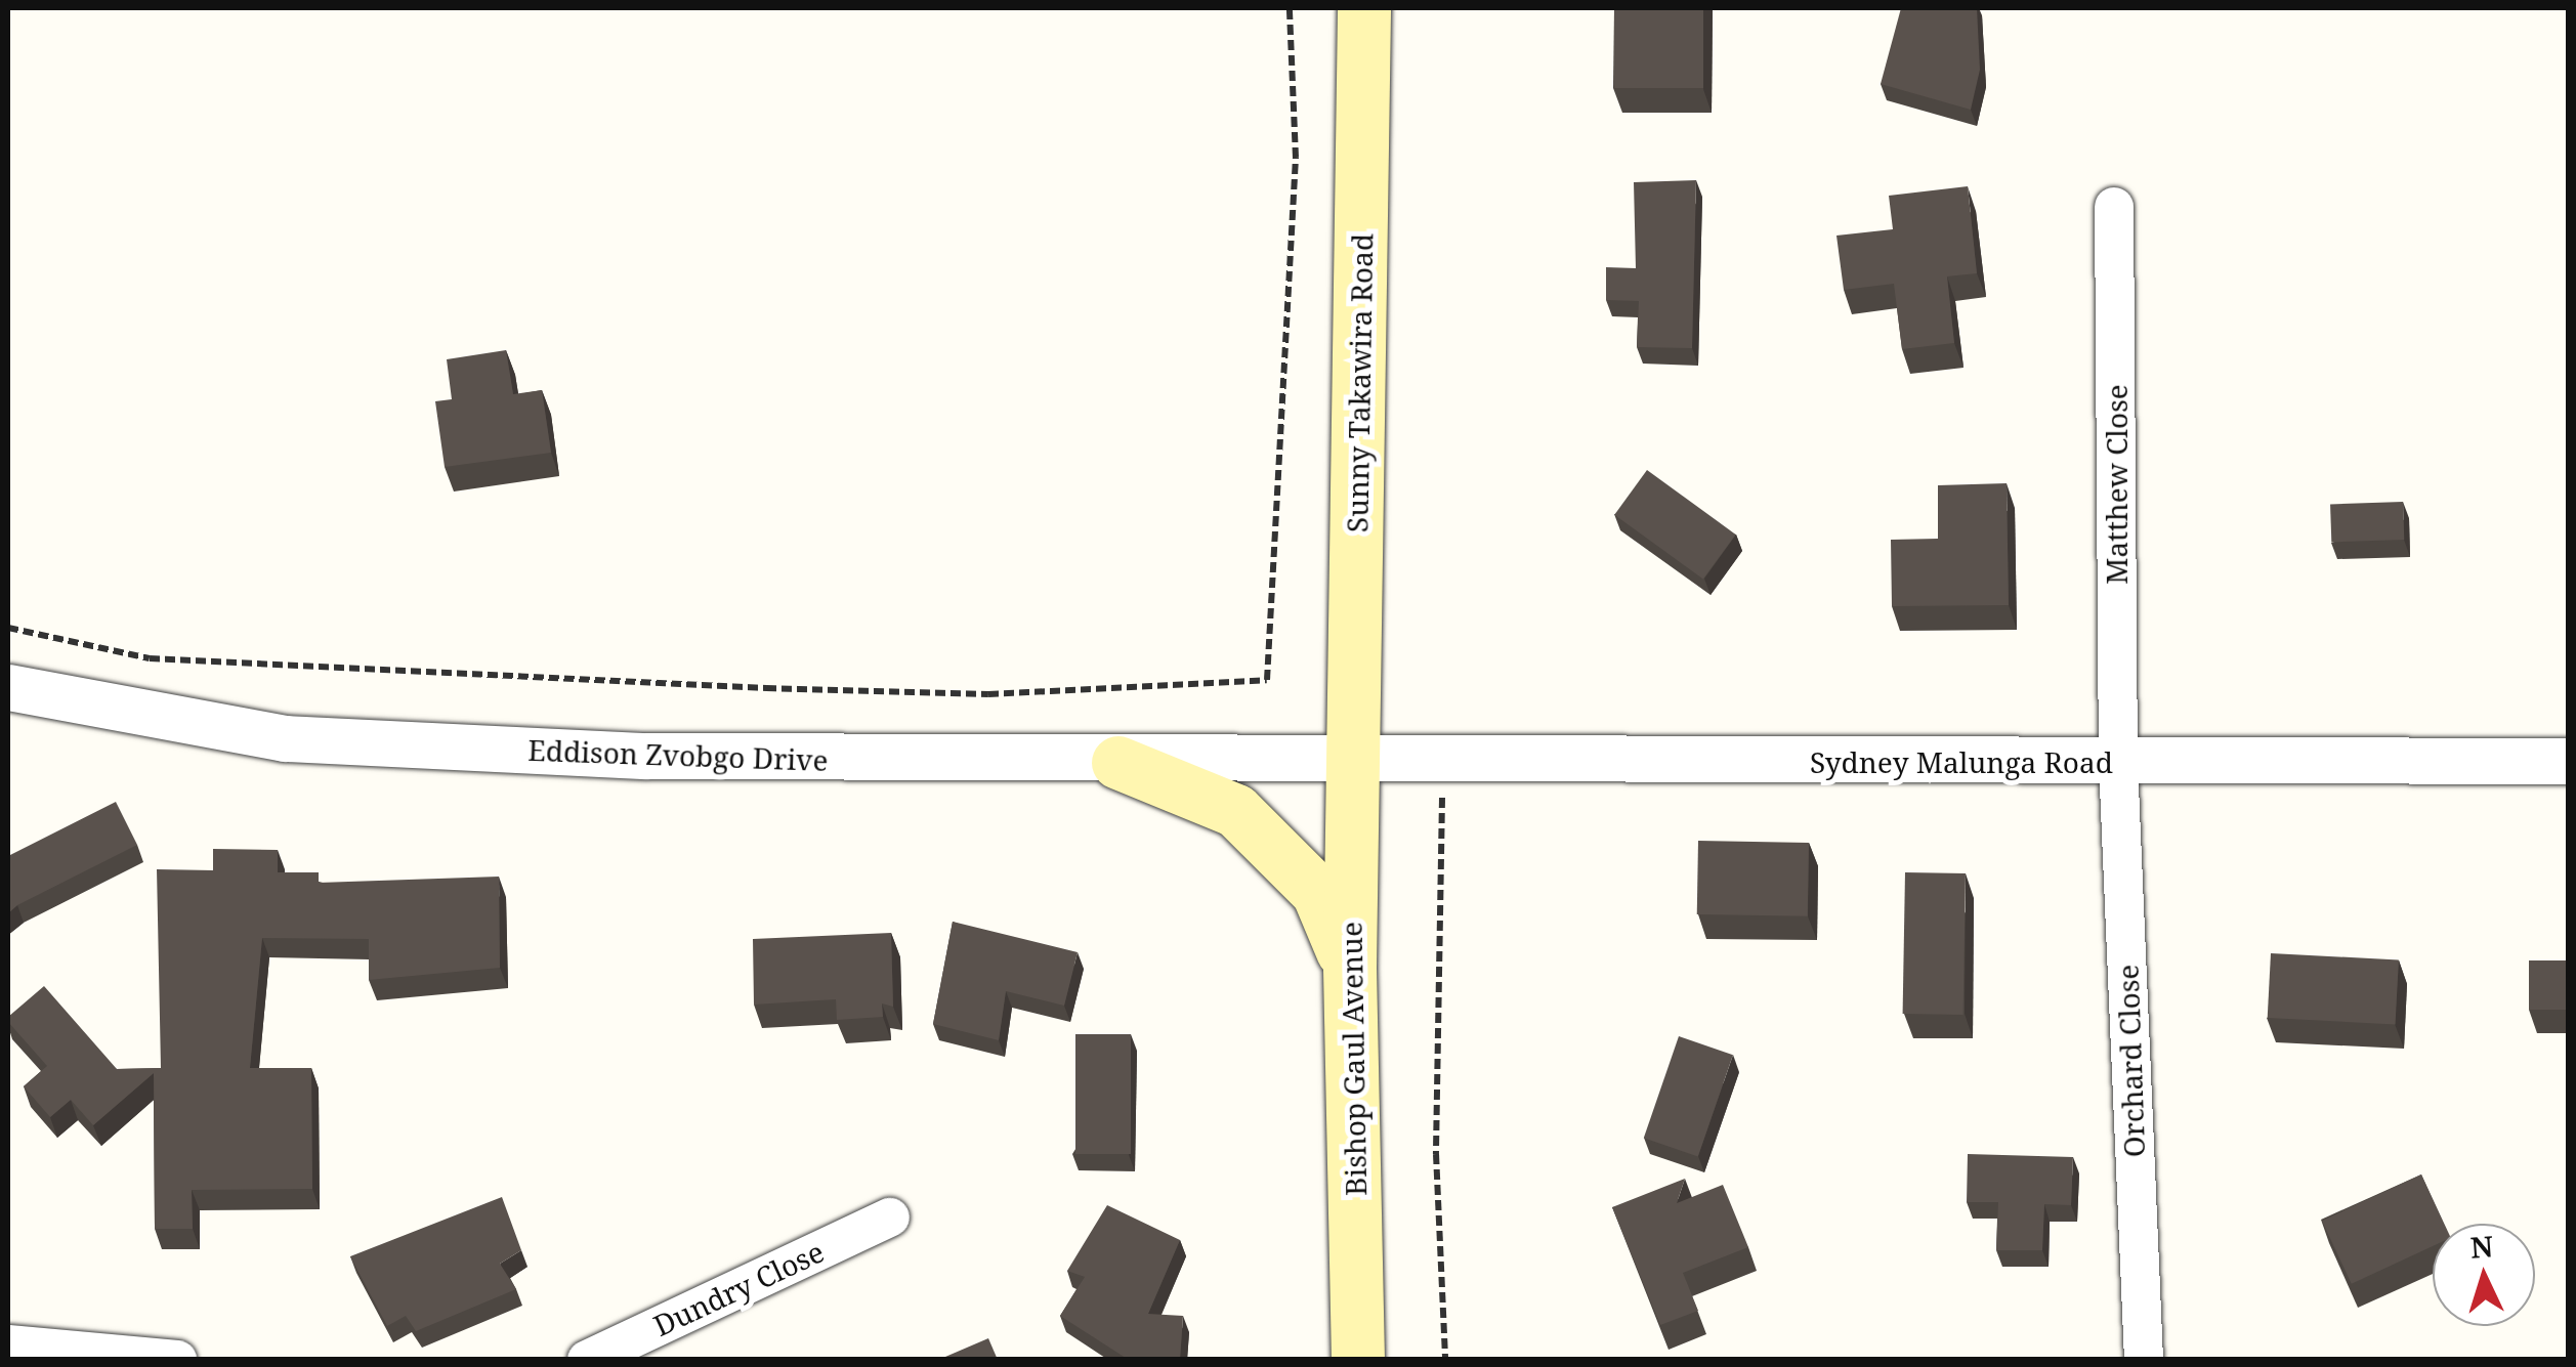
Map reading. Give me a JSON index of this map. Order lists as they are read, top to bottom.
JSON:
{
  "streets": {
    "main road": ["Sunny Takawira Road", "Bishop Gaul Avenue"],
    "street": [
      "Matthew Close",
      "Eddison Zvobgo Drive",
      "Sydney Malunga Road",
      "Orchard Close",
      "Dundry Close"
    ]
  },
  "crossings": [
    ["Sunny Takawira Road", "Eddison Zvobgo Drive"],
    ["Sunny Takawira Road", "Sydney Malunga Road"],
    ["Sunny Takawira Road", "Bishop Gaul Avenue"],
    ["Matthew Close", "Sydney Malunga Road"],
    ["Matthew Close", "Orchard Close"],
    ["Eddison Zvobgo Drive", "Sydney Malunga Road"],
    ["Eddison Zvobgo Drive", "Bishop Gaul Avenue"],
    ["Sydney Malunga Road", "Bishop Gaul Avenue"],
    ["Sydney Malunga Road", "Orchard Close"]
  ],
  "north": "top"
}
